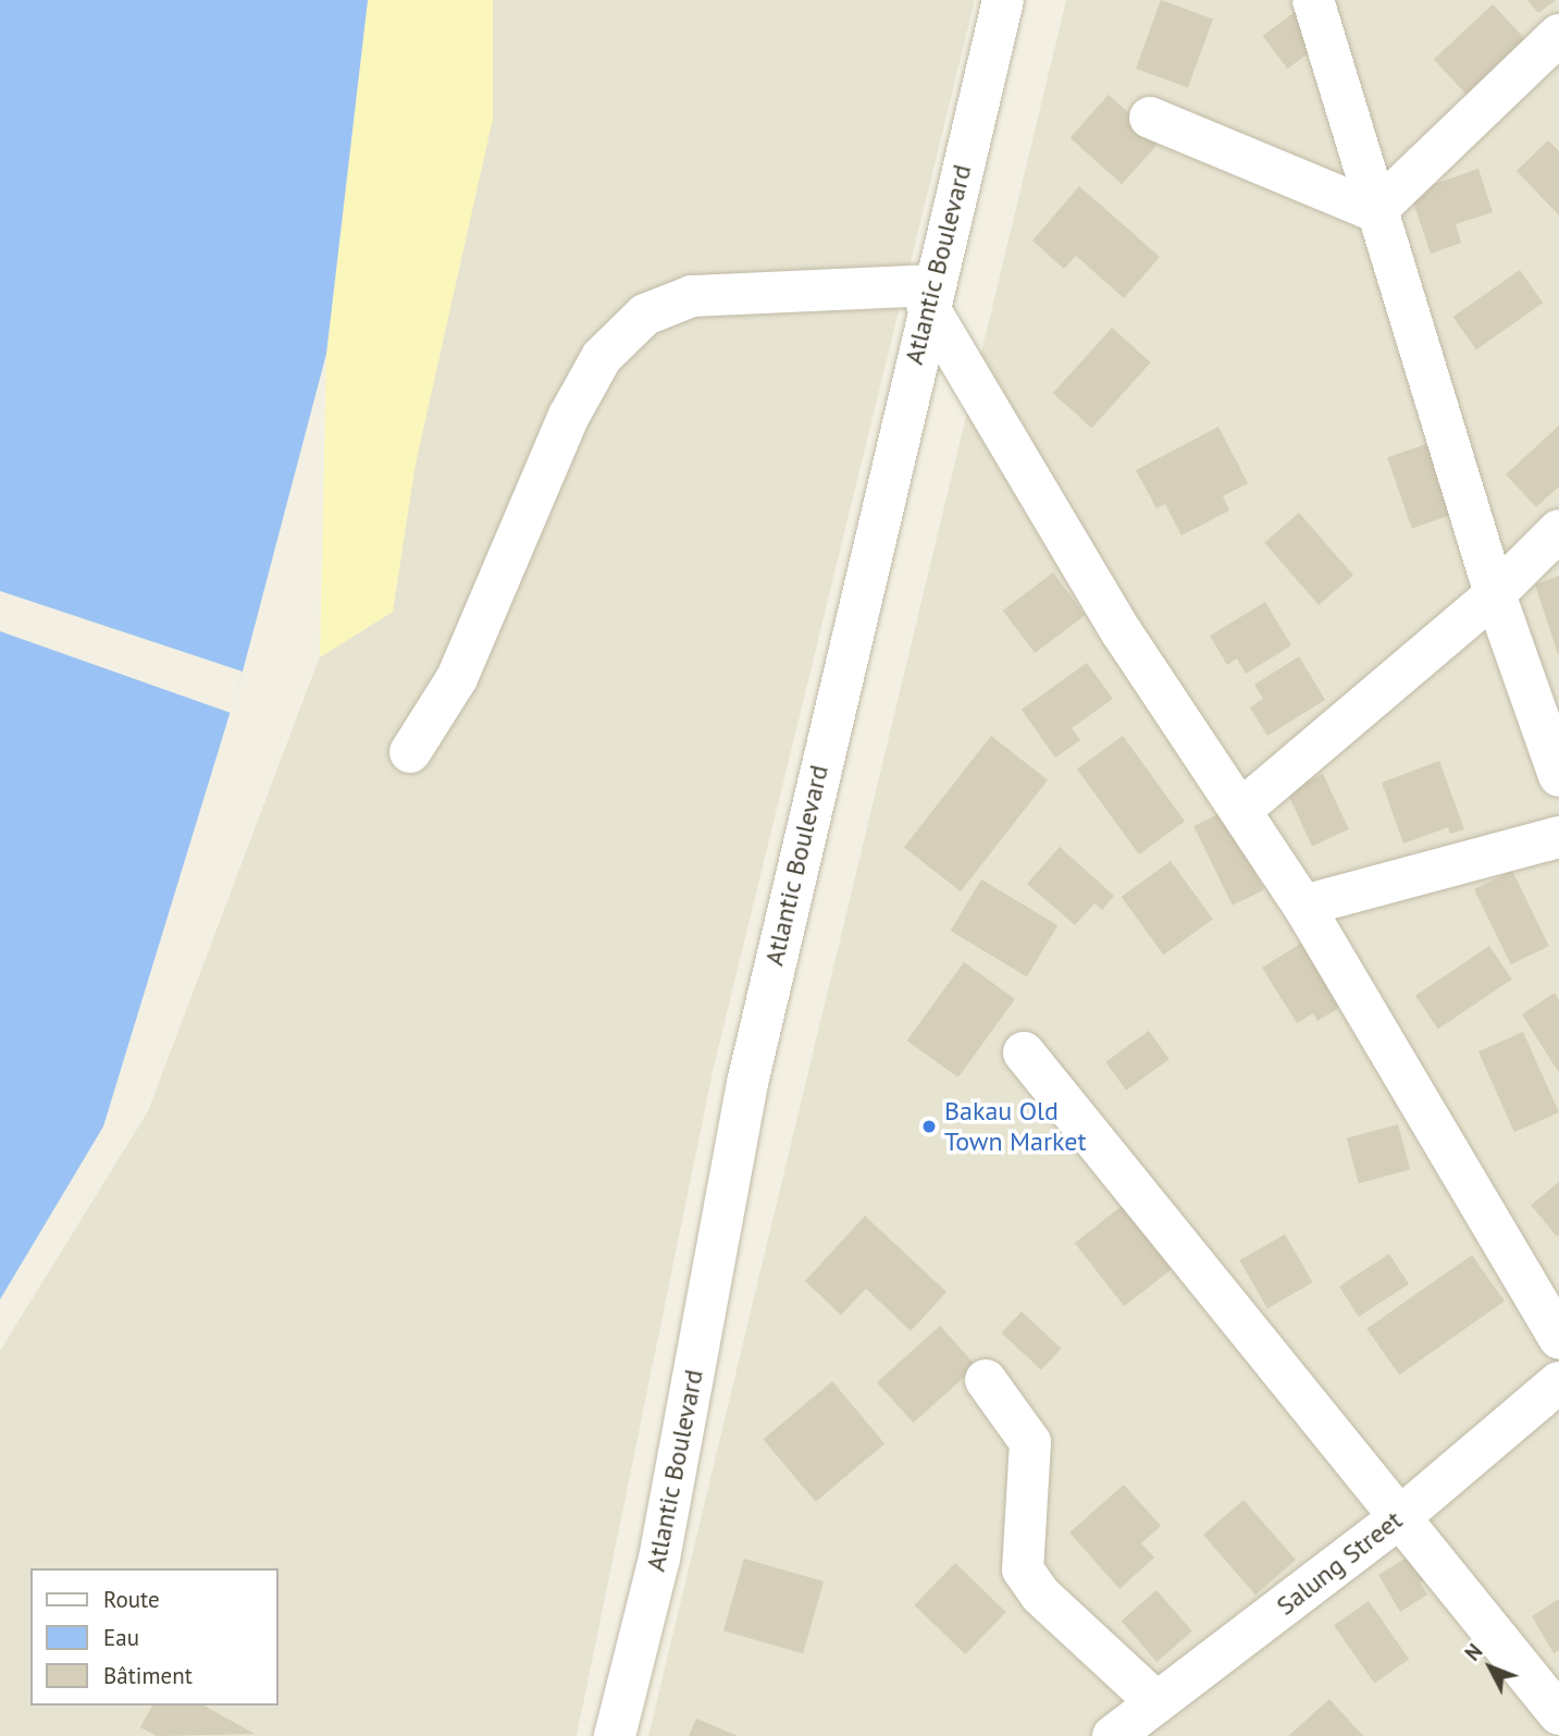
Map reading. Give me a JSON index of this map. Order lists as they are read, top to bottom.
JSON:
{
  "streets": {
    "street": ["Atlantic Boulevard", "Salung Street"]
  },
  "places": ["Bakau Old Town Market"],
  "legend": ["Route", "Eau", "Bâtiment"],
  "north": "top left"
}
